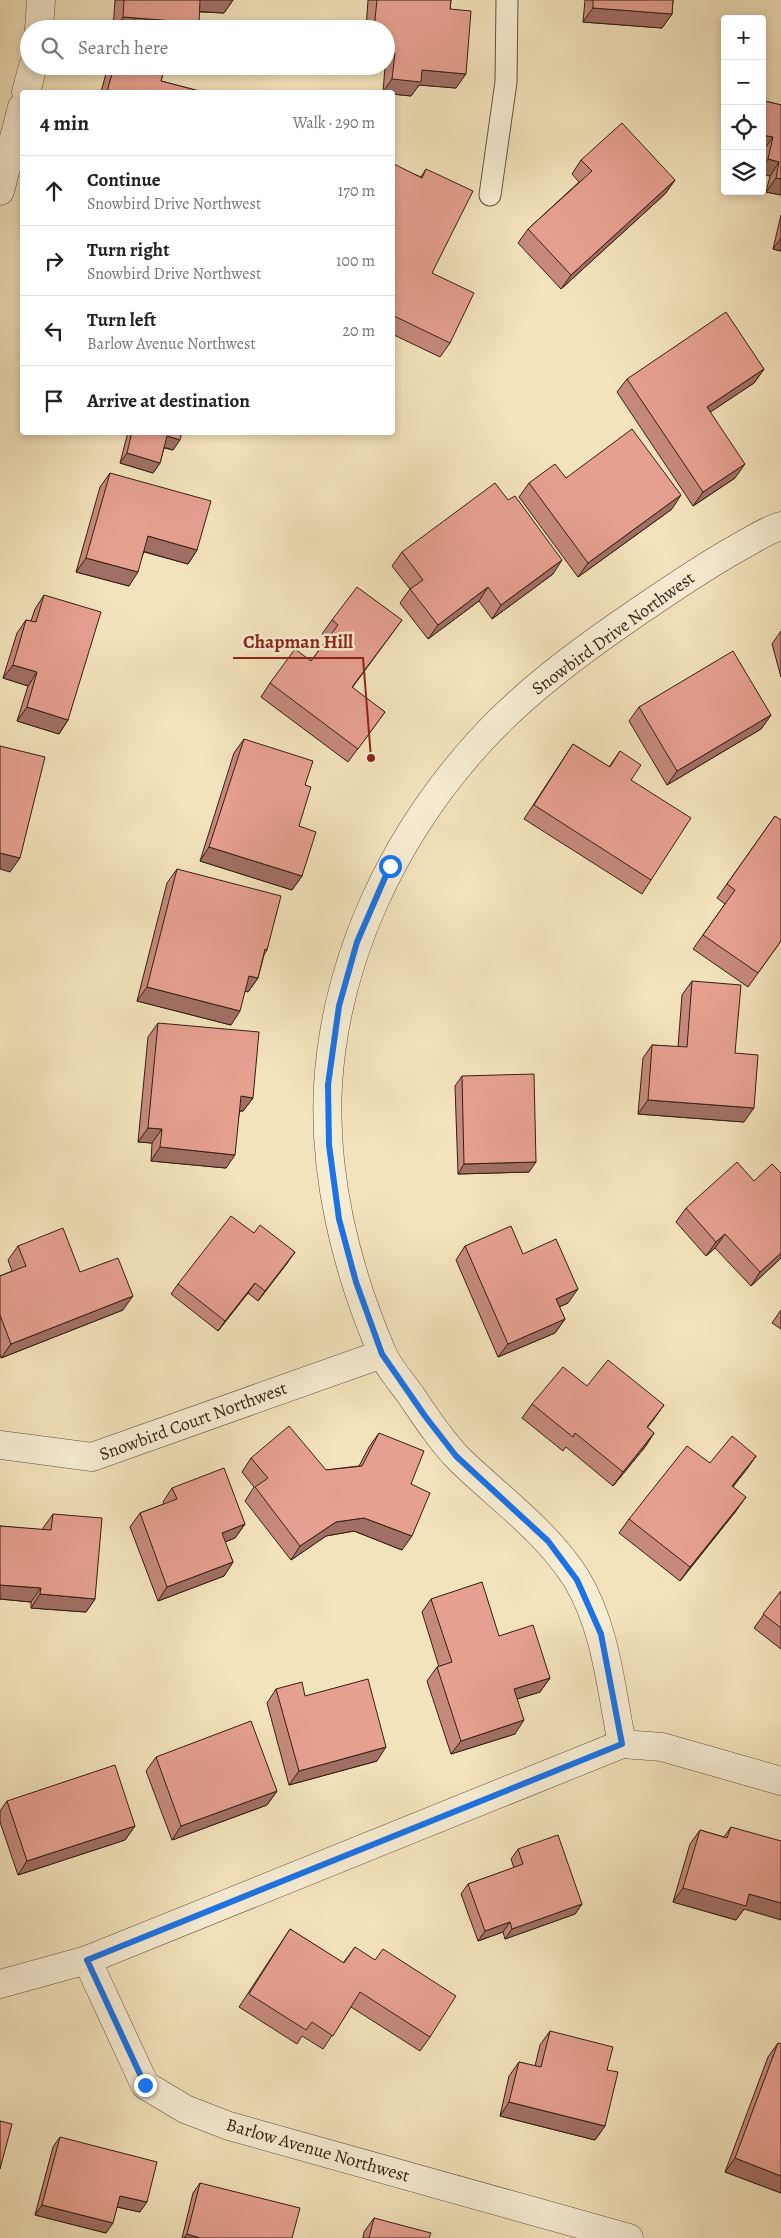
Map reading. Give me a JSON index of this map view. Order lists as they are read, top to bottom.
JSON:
{
  "streets": {
    "street": ["Snowbird Drive Northwest", "Snowbird Court Northwest", "Barlow Avenue Northwest"]
  },
  "crossings": [
    ["Snowbird Drive Northwest", "Snowbird Court Northwest"]
  ],
  "places": ["Chapman Hill"],
  "page": {
    "map_buttons": ["+", "−"],
    "search": "Search here",
    "heading": ["4 min", "Walk · 290 m"],
    "list": [
      ["Continue", "Snowbird Drive Northwest", "170 m"],
      ["Turn right", "Snowbird Drive Northwest", "100 m"],
      ["Turn left", "Barlow Avenue Northwest", "20 m"],
      "Arrive at destination"
    ]
  }
}
